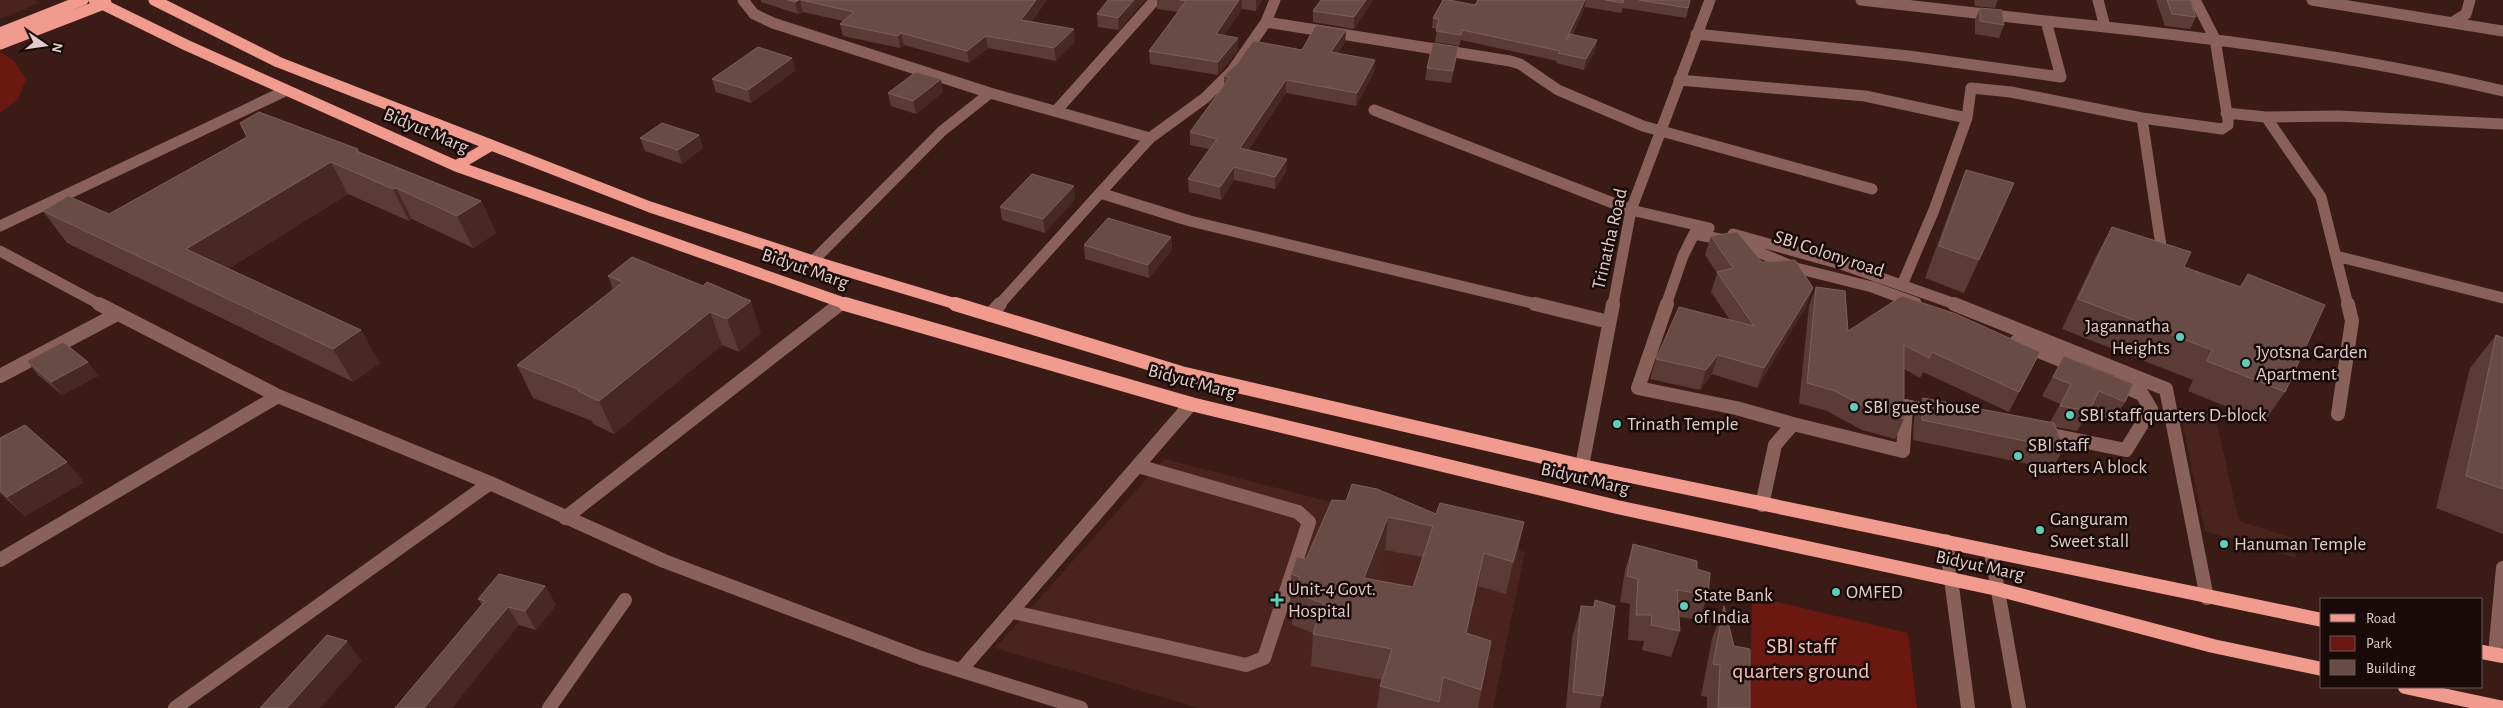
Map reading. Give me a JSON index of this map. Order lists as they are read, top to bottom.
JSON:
{
  "streets": {
    "main road": ["Bidyut Marg"],
    "street": ["Trinatha Road", "SBI Colony road"]
  },
  "crossings": [
    ["Bidyut Marg", "Trinatha Road"]
  ],
  "parks": ["SBI staff quarters ground"],
  "places": {
    "other": [
      "Jagannatha Heights",
      "Jyotsna Garden Apartment",
      "SBI guest house",
      "SBI staff quarters D-block",
      "Trinath Temple",
      "SBI staff quarters A block",
      "Ganguram Sweet stall",
      "Hanuman Temple",
      "OMFED",
      "State Bank of India"
    ],
    "health": ["Unit-4 Govt. Hospital"]
  },
  "legend": ["Road", "Park", "Building"],
  "north": "right"
}
